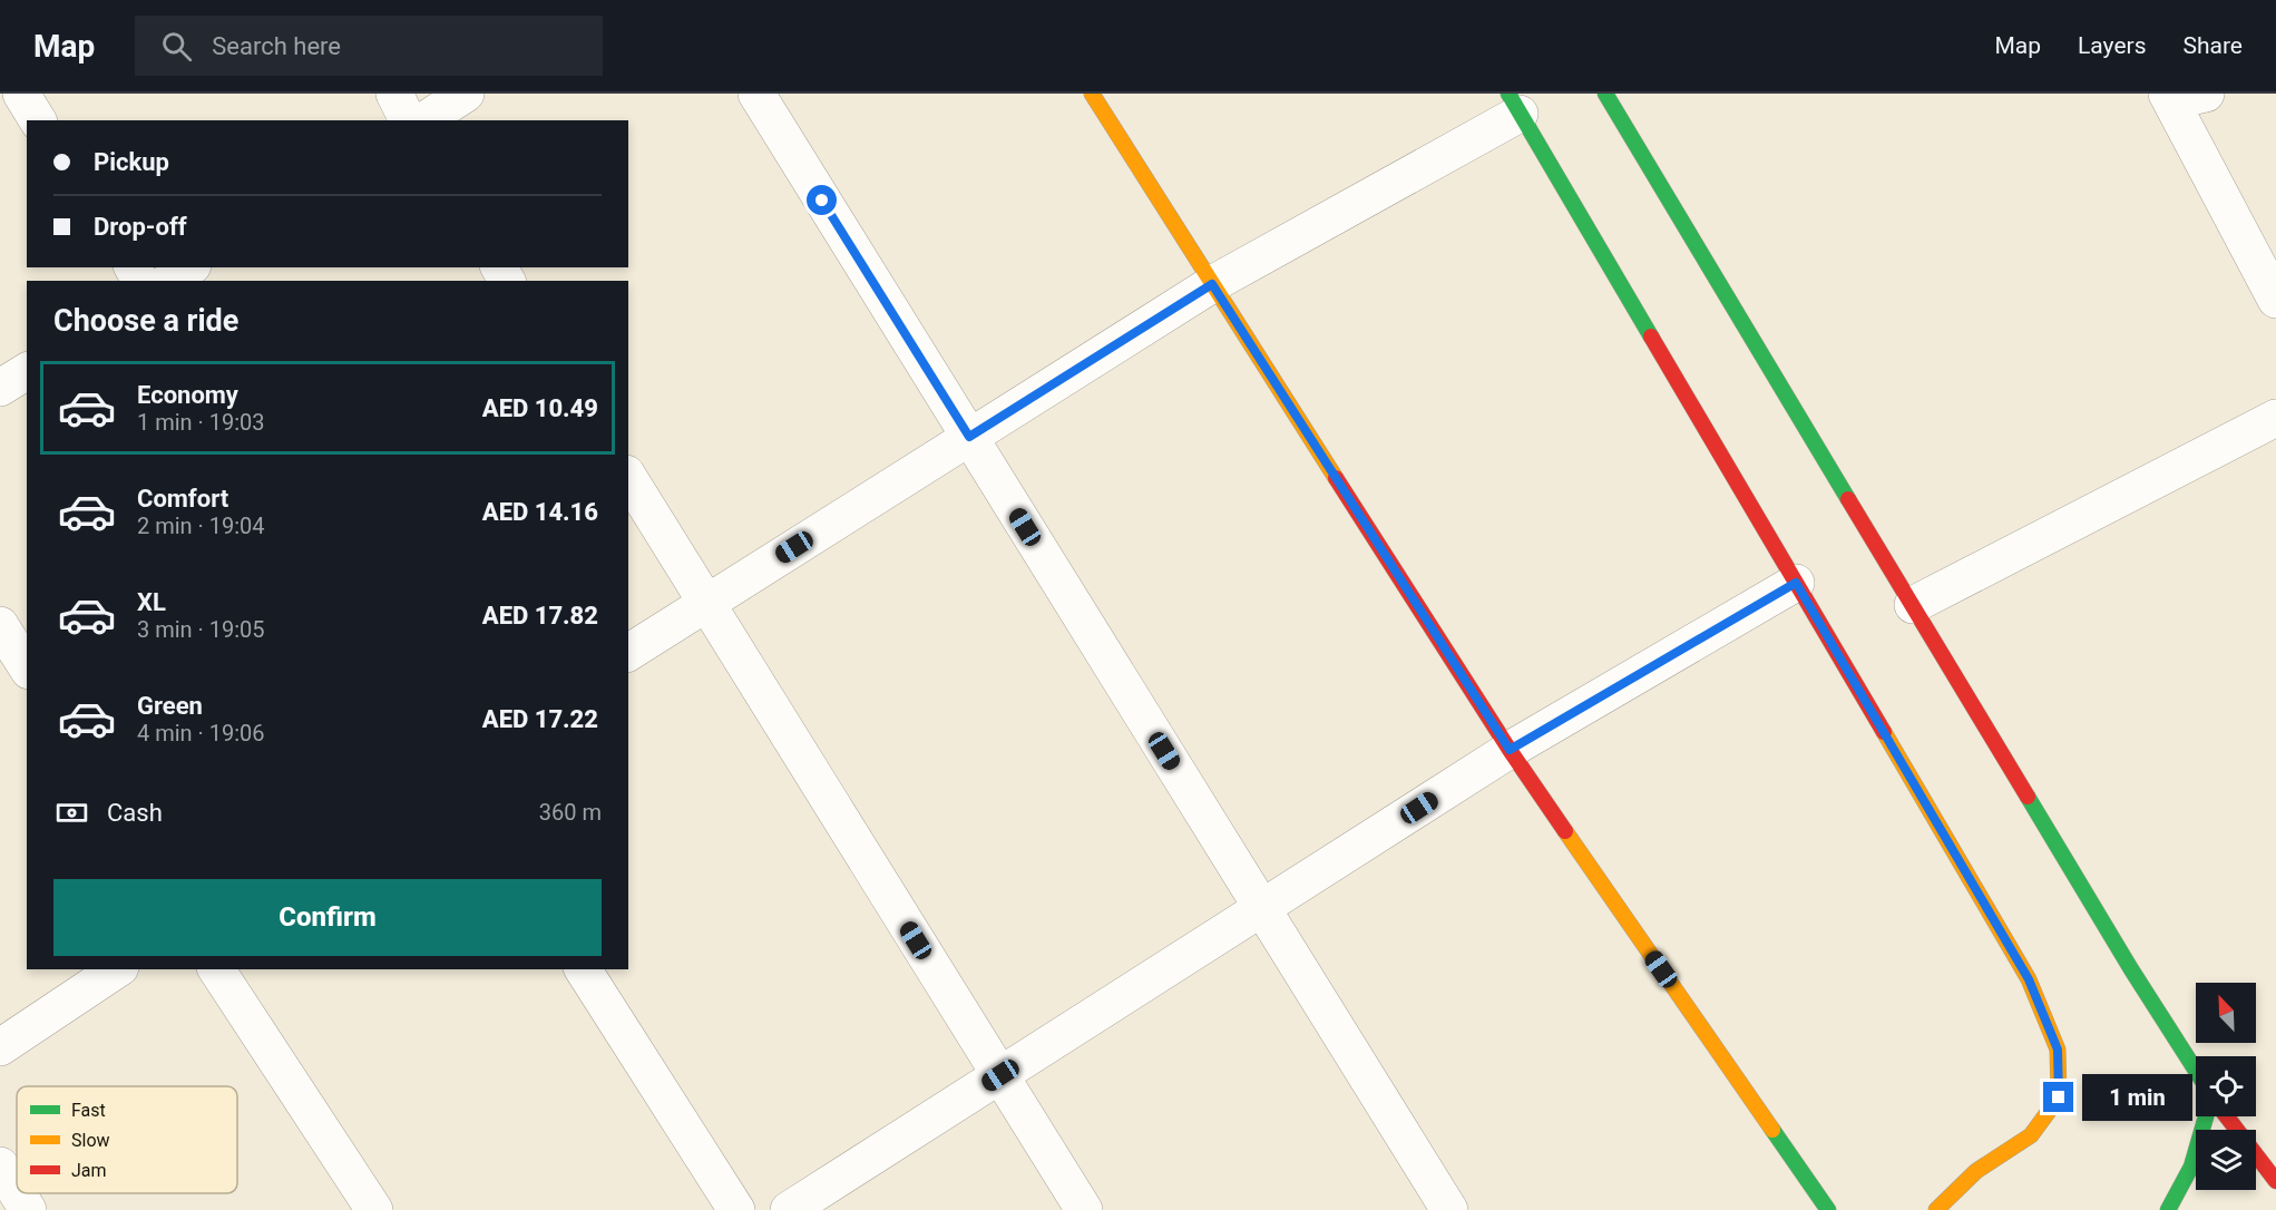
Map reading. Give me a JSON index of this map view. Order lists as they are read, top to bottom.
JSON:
{
  "legend": ["Fast", "Slow", "Jam"],
  "north": "top left",
  "page": {
    "header": "Map",
    "search": "Search here",
    "nav": ["Map", "Layers", "Share"],
    "banner": ["Pickup", "Drop-off"],
    "heading": "Choose a ride",
    "list": [
      {
        "name": "Economy",
        "note": "1 min · 19:03",
        "value": "AED 10.49"
      },
      {
        "name": "Comfort",
        "note": "2 min · 19:04",
        "value": "AED 14.16"
      },
      {
        "name": "XL",
        "note": "3 min · 19:05",
        "value": "AED 17.82"
      },
      {
        "name": "Green",
        "note": "4 min · 19:06",
        "value": "AED 17.22"
      }
    ],
    "pay": ["Cash", "360 m"],
    "buttons": "Confirm",
    "bubble": "1 min"
  }
}
